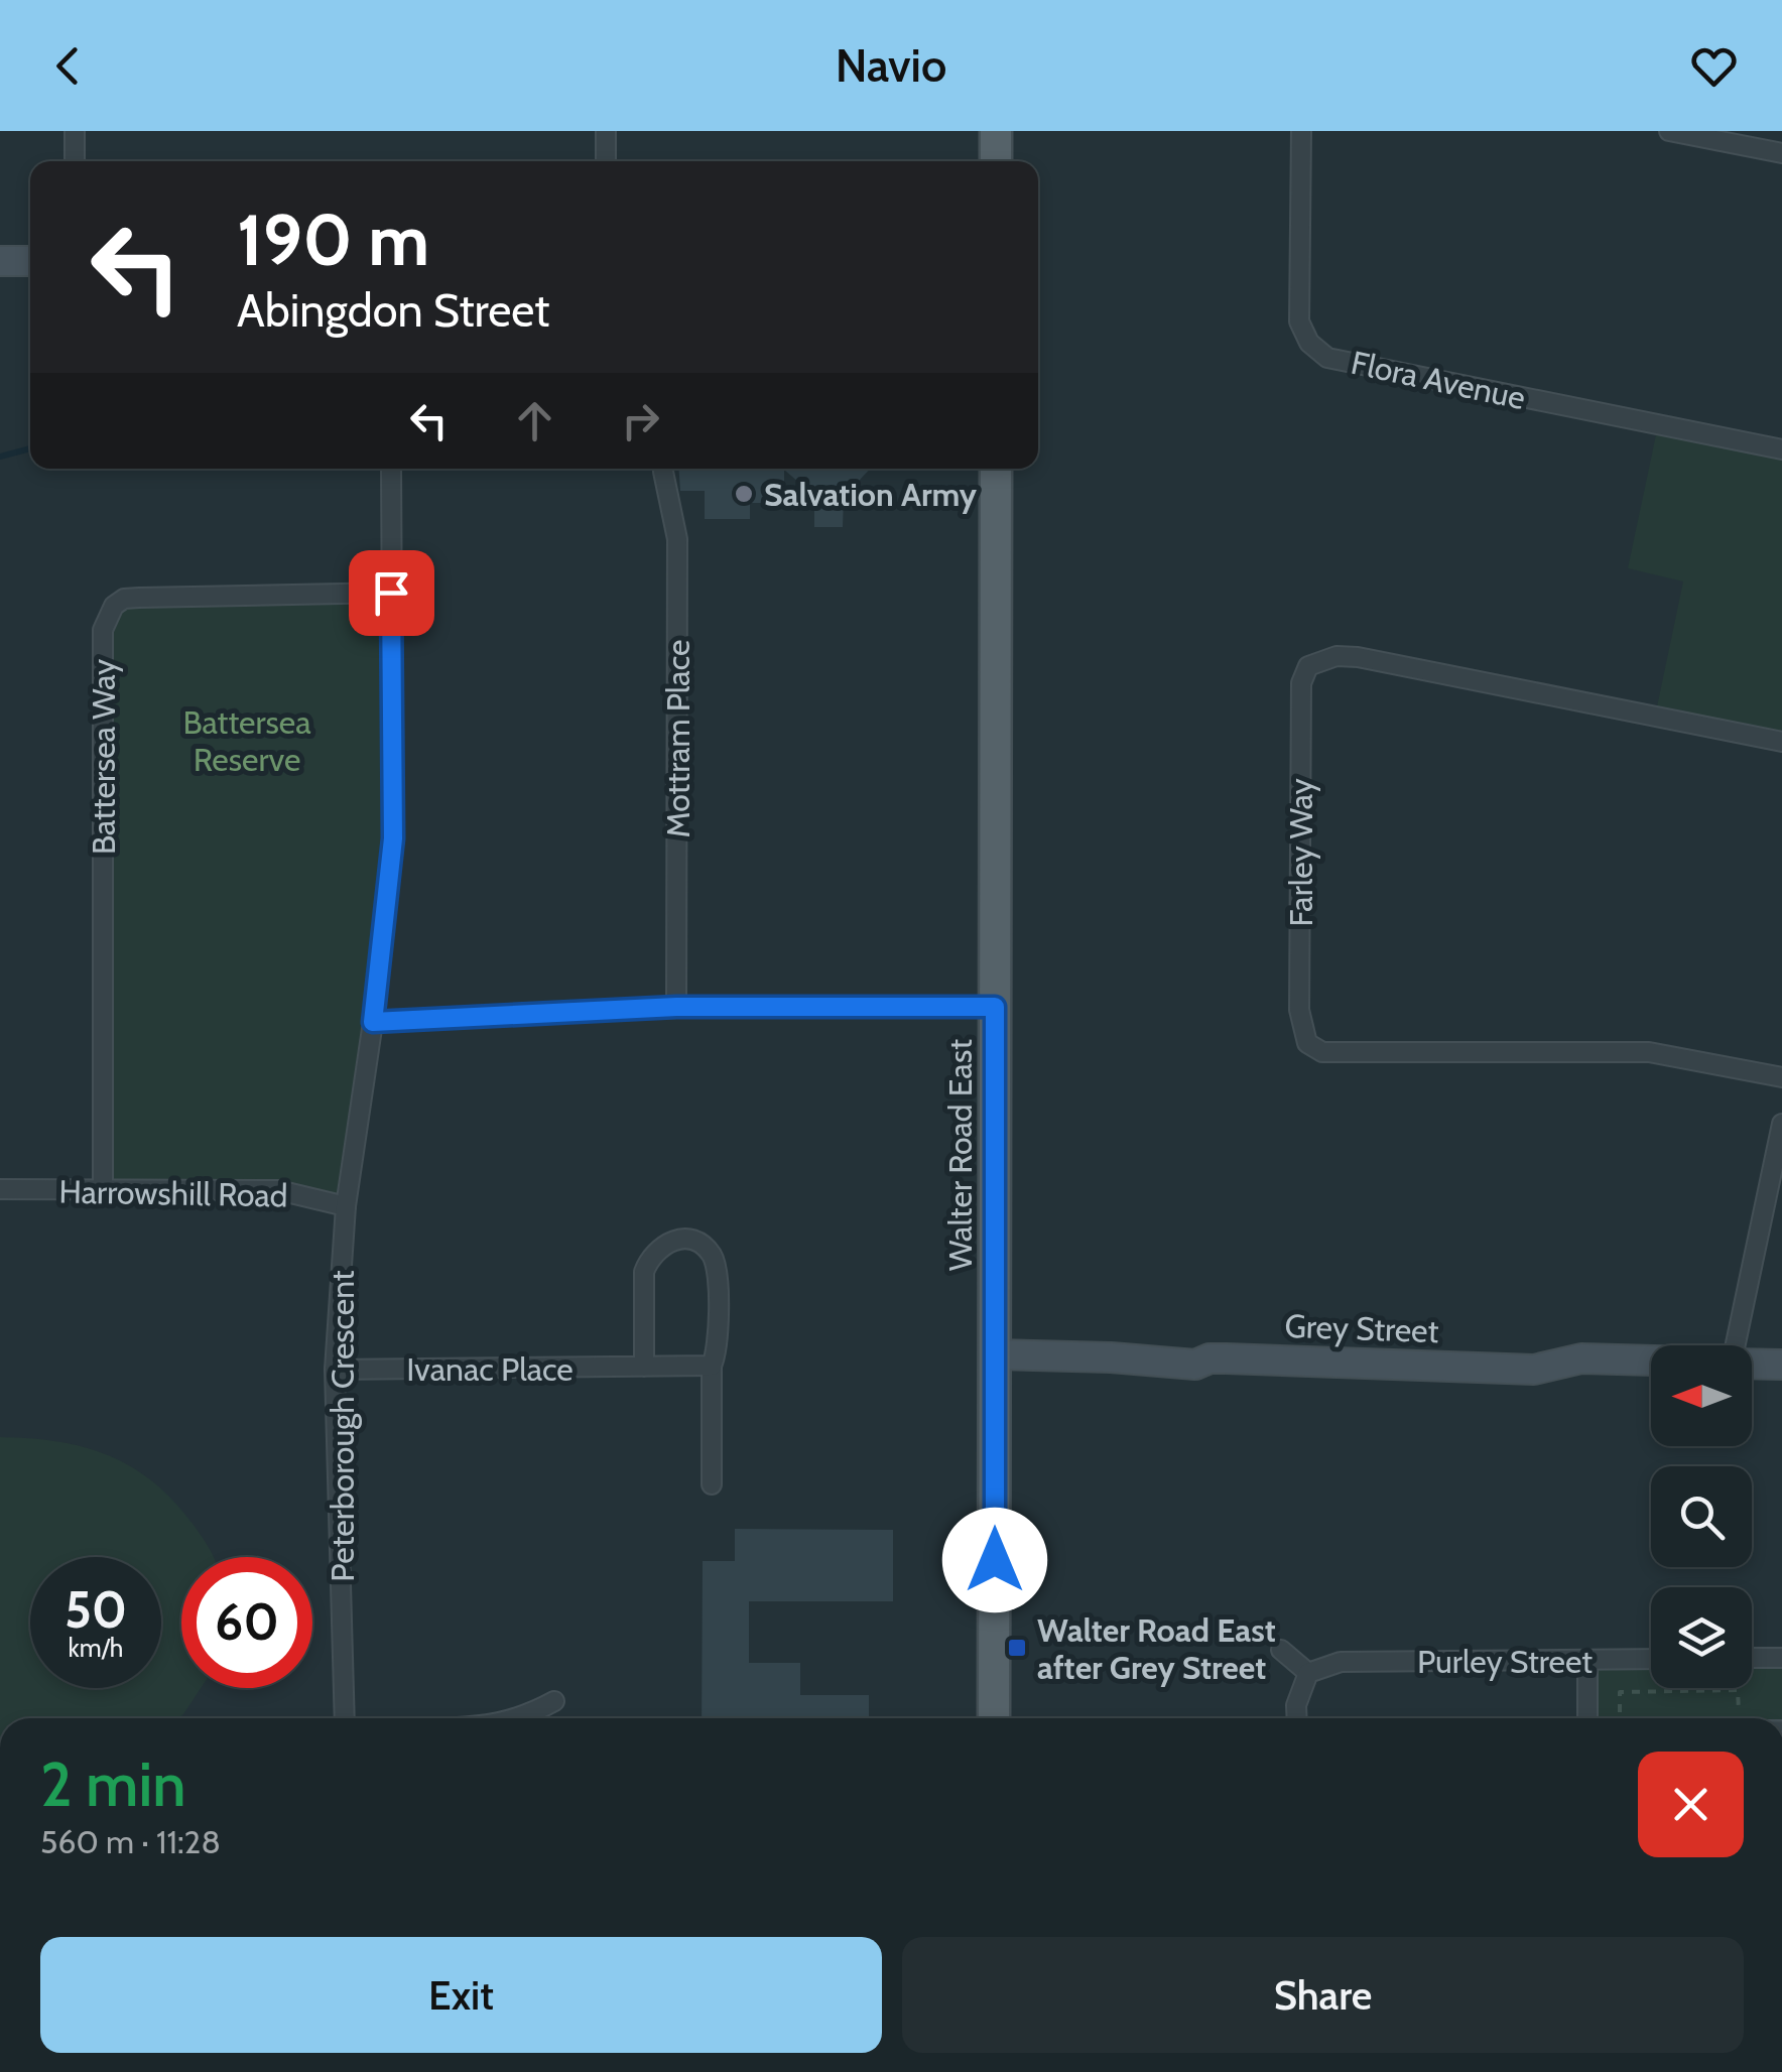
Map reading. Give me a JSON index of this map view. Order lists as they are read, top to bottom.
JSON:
{
  "streets": {
    "main road": ["Walter Road East"],
    "street": [
      "Flora Avenue",
      "Mottram Place",
      "Battersea Way",
      "Farley Way",
      "Harrowshill Road",
      "Grey Street",
      "Ivanac Place",
      "Peterborough Crescent",
      "Purley Street"
    ]
  },
  "crossings": [
    ["Battersea Way", "Harrowshill Road"],
    ["Battersea Way", "Peterborough Crescent"],
    ["Walter Road East", "Grey Street"],
    ["Harrowshill Road", "Peterborough Crescent"],
    ["Ivanac Place", "Peterborough Crescent"]
  ],
  "parks": ["Battersea Reserve"],
  "places": {
    "other": ["Salvation Army"],
    "transit": ["Walter Road East after Grey Street"]
  },
  "north": "left",
  "page": {
    "header": "Navio",
    "turn": ["190 m", "Abingdon Street"],
    "speed": "50 km/h",
    "limit": "60",
    "heading": ["2 min", "560 m · 11:28"],
    "buttons": ["Exit", "Share"]
  }
}
